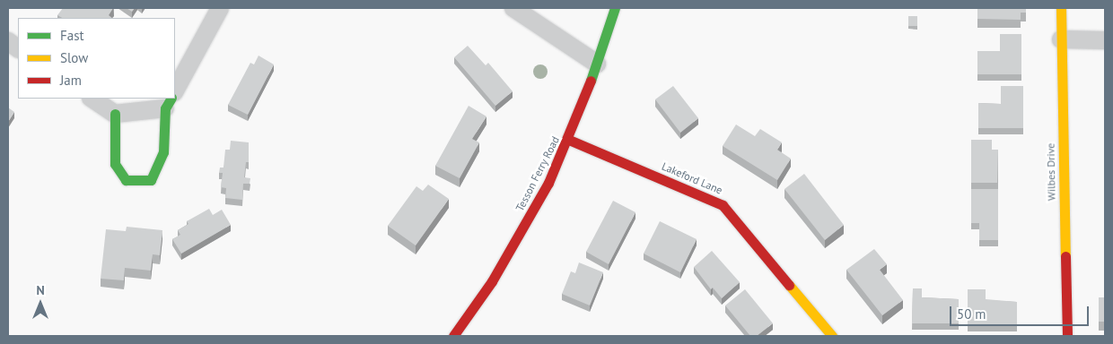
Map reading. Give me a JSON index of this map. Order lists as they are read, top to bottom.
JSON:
{
  "streets": {
    "street": ["Wilbes Drive", "Tesson Ferry Road", "Lakeford Lane"]
  },
  "crossings": [
    ["Tesson Ferry Road", "Lakeford Lane"]
  ],
  "legend": ["Fast", "Slow", "Jam"],
  "scale_bar": "50 m",
  "north": "top"
}
